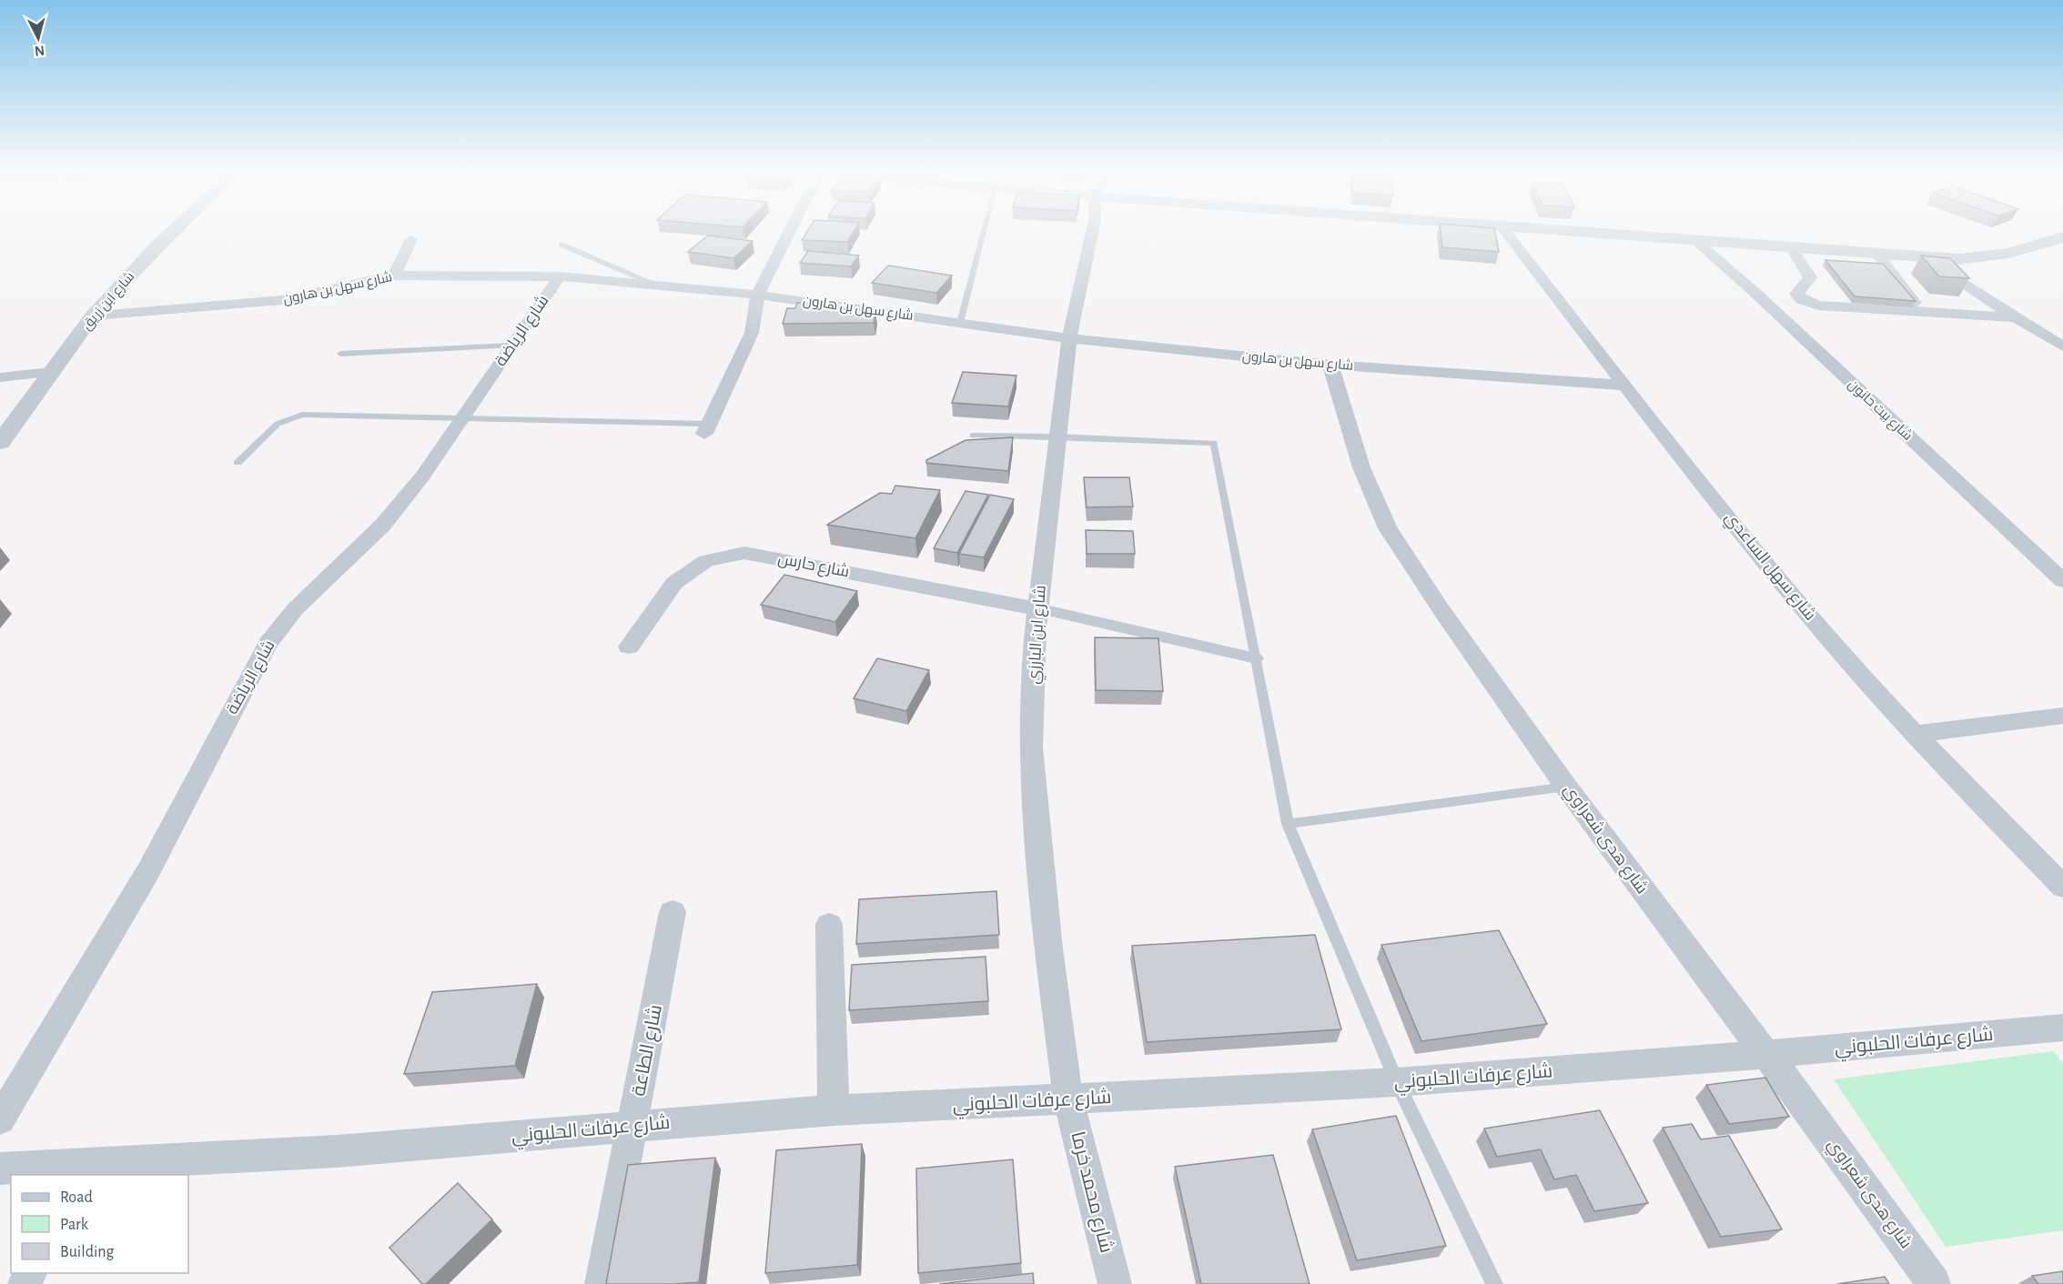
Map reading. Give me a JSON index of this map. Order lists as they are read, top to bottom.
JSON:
{
  "streets": {
    "street": [
      "شارع سهل بن هارون",
      "شارع ابن زريق",
      "شارع الرياضة",
      "شارع بيت حانون",
      "شارع حارس",
      "شارع سهل الساعدي",
      "شارع ابن البارزي",
      "شارع هدى شعراوي",
      "شارع عرفات الحلبوني",
      "شارع الطاعة",
      "شارع محمد خرما"
    ]
  },
  "crossings": [
    ["شارع سهل بن هارون", "شارع ابن زريق"],
    ["شارع سهل بن هارون", "شارع الرياضة"],
    ["شارع سهل بن هارون", "شارع سهل الساعدي"],
    ["شارع سهل بن هارون", "شارع ابن البارزي"],
    ["شارع سهل بن هارون", "شارع هدى شعراوي"],
    ["شارع حارس", "شارع ابن البارزي"],
    ["شارع ابن البارزي", "شارع عرفات الحلبوني"],
    ["شارع ابن البارزي", "شارع محمد خرما"],
    ["شارع هدى شعراوي", "شارع عرفات الحلبوني"],
    ["شارع عرفات الحلبوني", "شارع الطاعة"],
    ["شارع عرفات الحلبوني", "شارع محمد خرما"]
  ],
  "legend": ["Road", "Park", "Building"],
  "north": "bottom"
}
